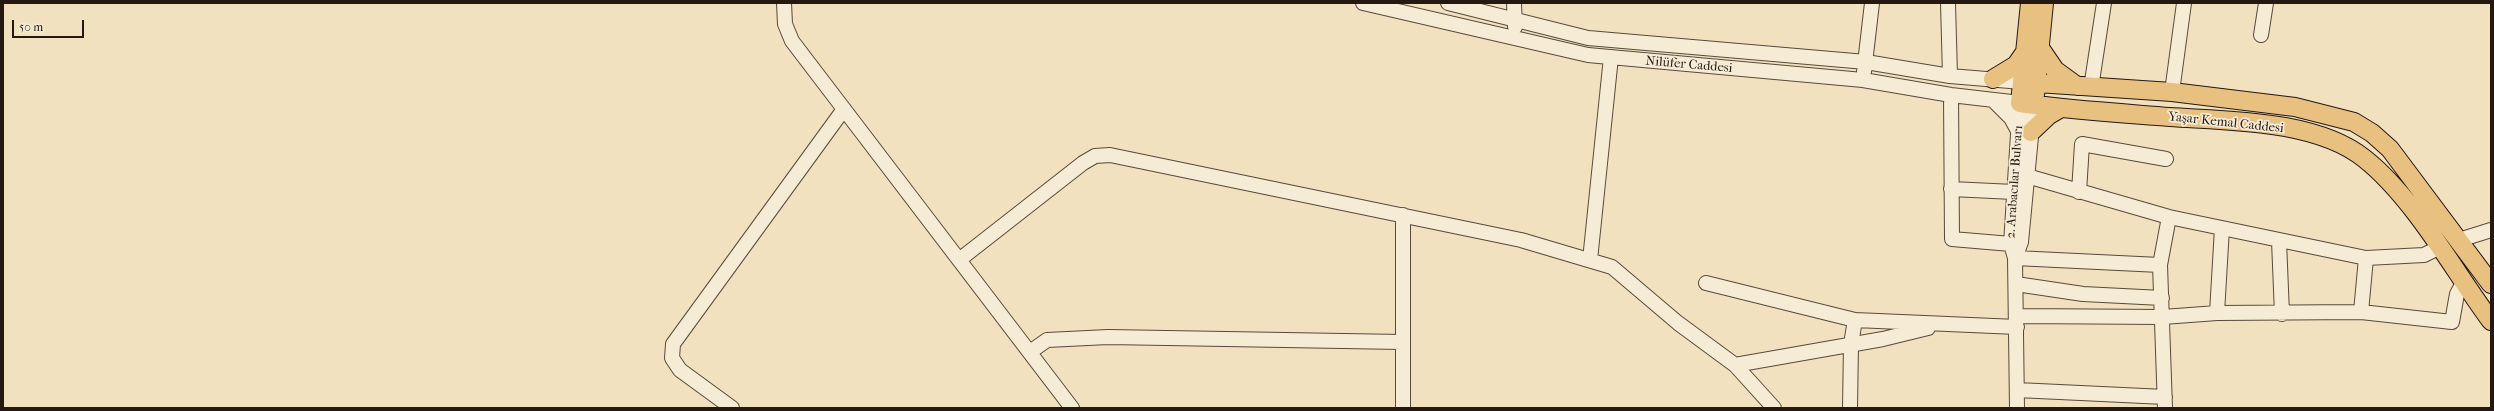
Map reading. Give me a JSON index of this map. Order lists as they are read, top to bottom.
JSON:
{
  "streets": {
    "main road": ["Yaşar Kemal Caddesi", "2. Arabacılar Bulvarı"],
    "street": ["Nilüfer Caddesi"]
  },
  "crossings": [
    ["Nilüfer Caddesi", "Yaşar Kemal Caddesi"],
    ["Nilüfer Caddesi", "2. Arabacılar Bulvarı"],
    ["Yaşar Kemal Caddesi", "2. Arabacılar Bulvarı"]
  ],
  "scale_bar": "50 m"
}
